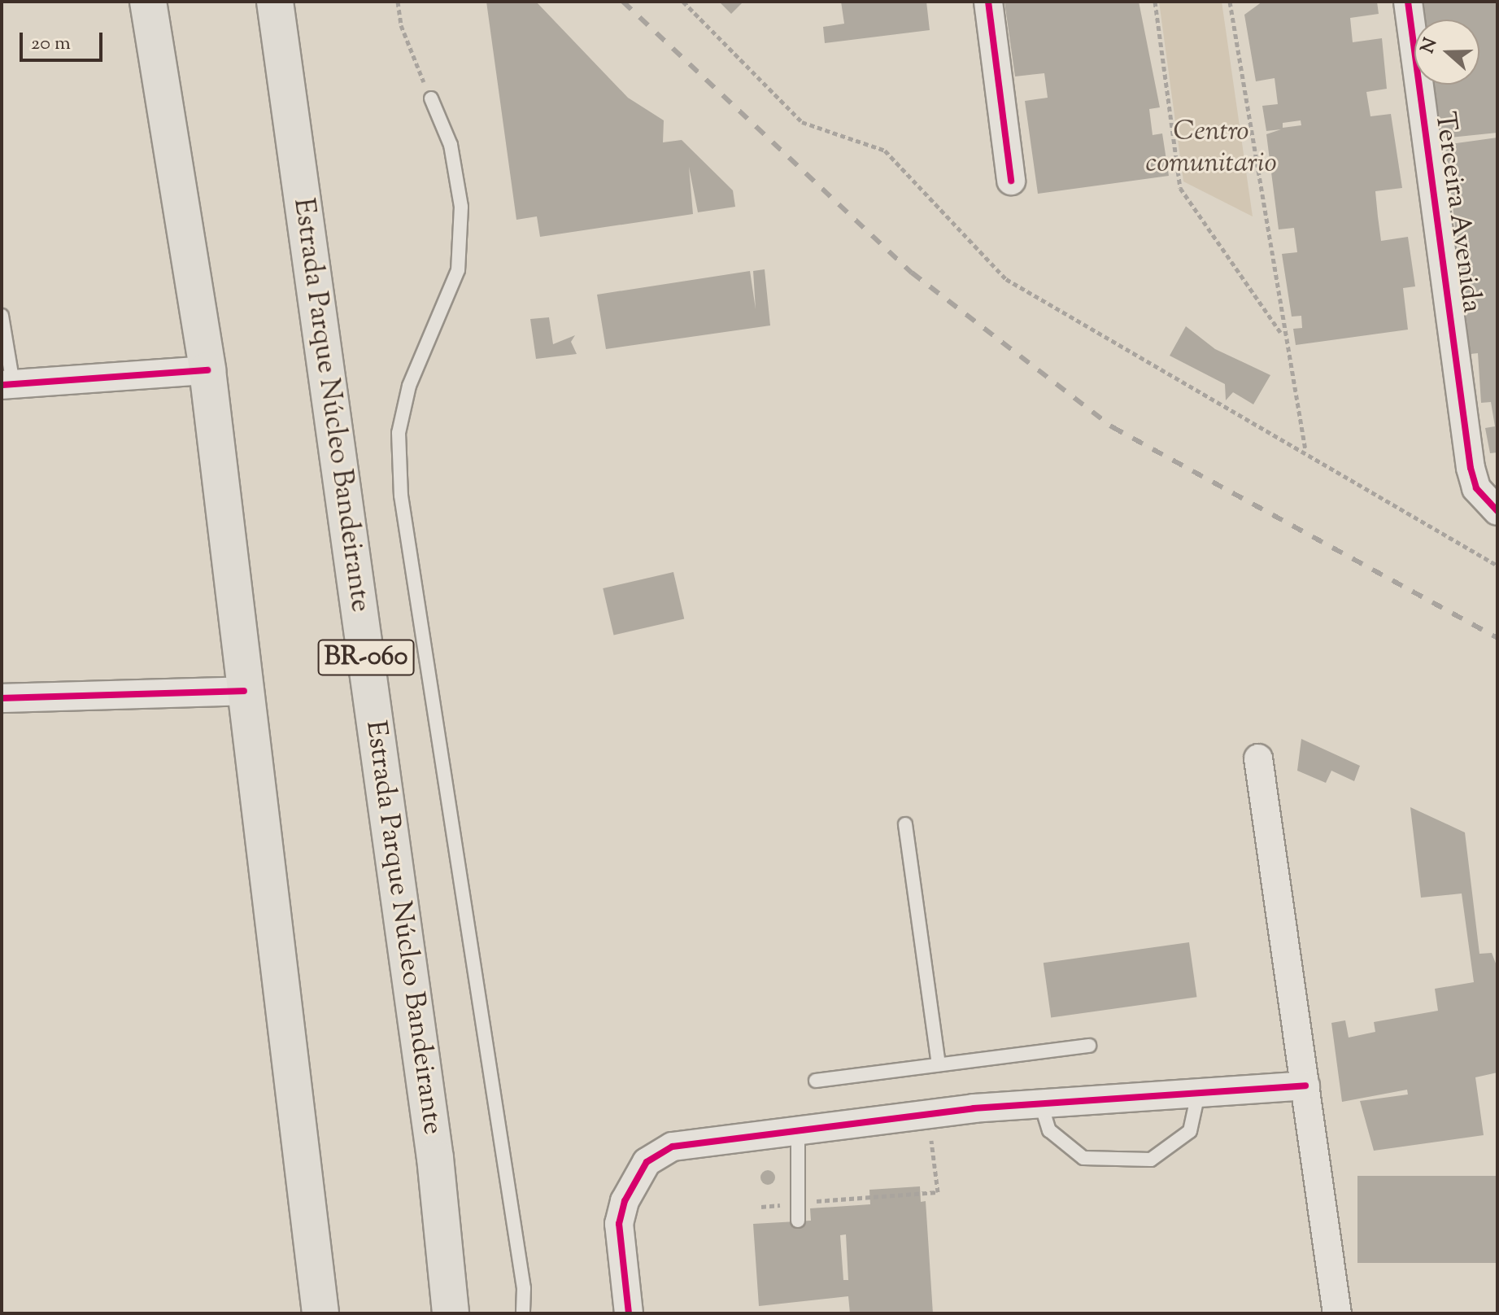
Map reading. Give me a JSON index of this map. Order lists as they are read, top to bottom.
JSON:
{
  "streets": {
    "highway": ["Estrada Parque Núcleo Bandeirante", "BR-060"],
    "street": ["Terceira Avenida"]
  },
  "parks": ["Centro comunitario"],
  "scale_bar": "20 m",
  "north": "left"
}
